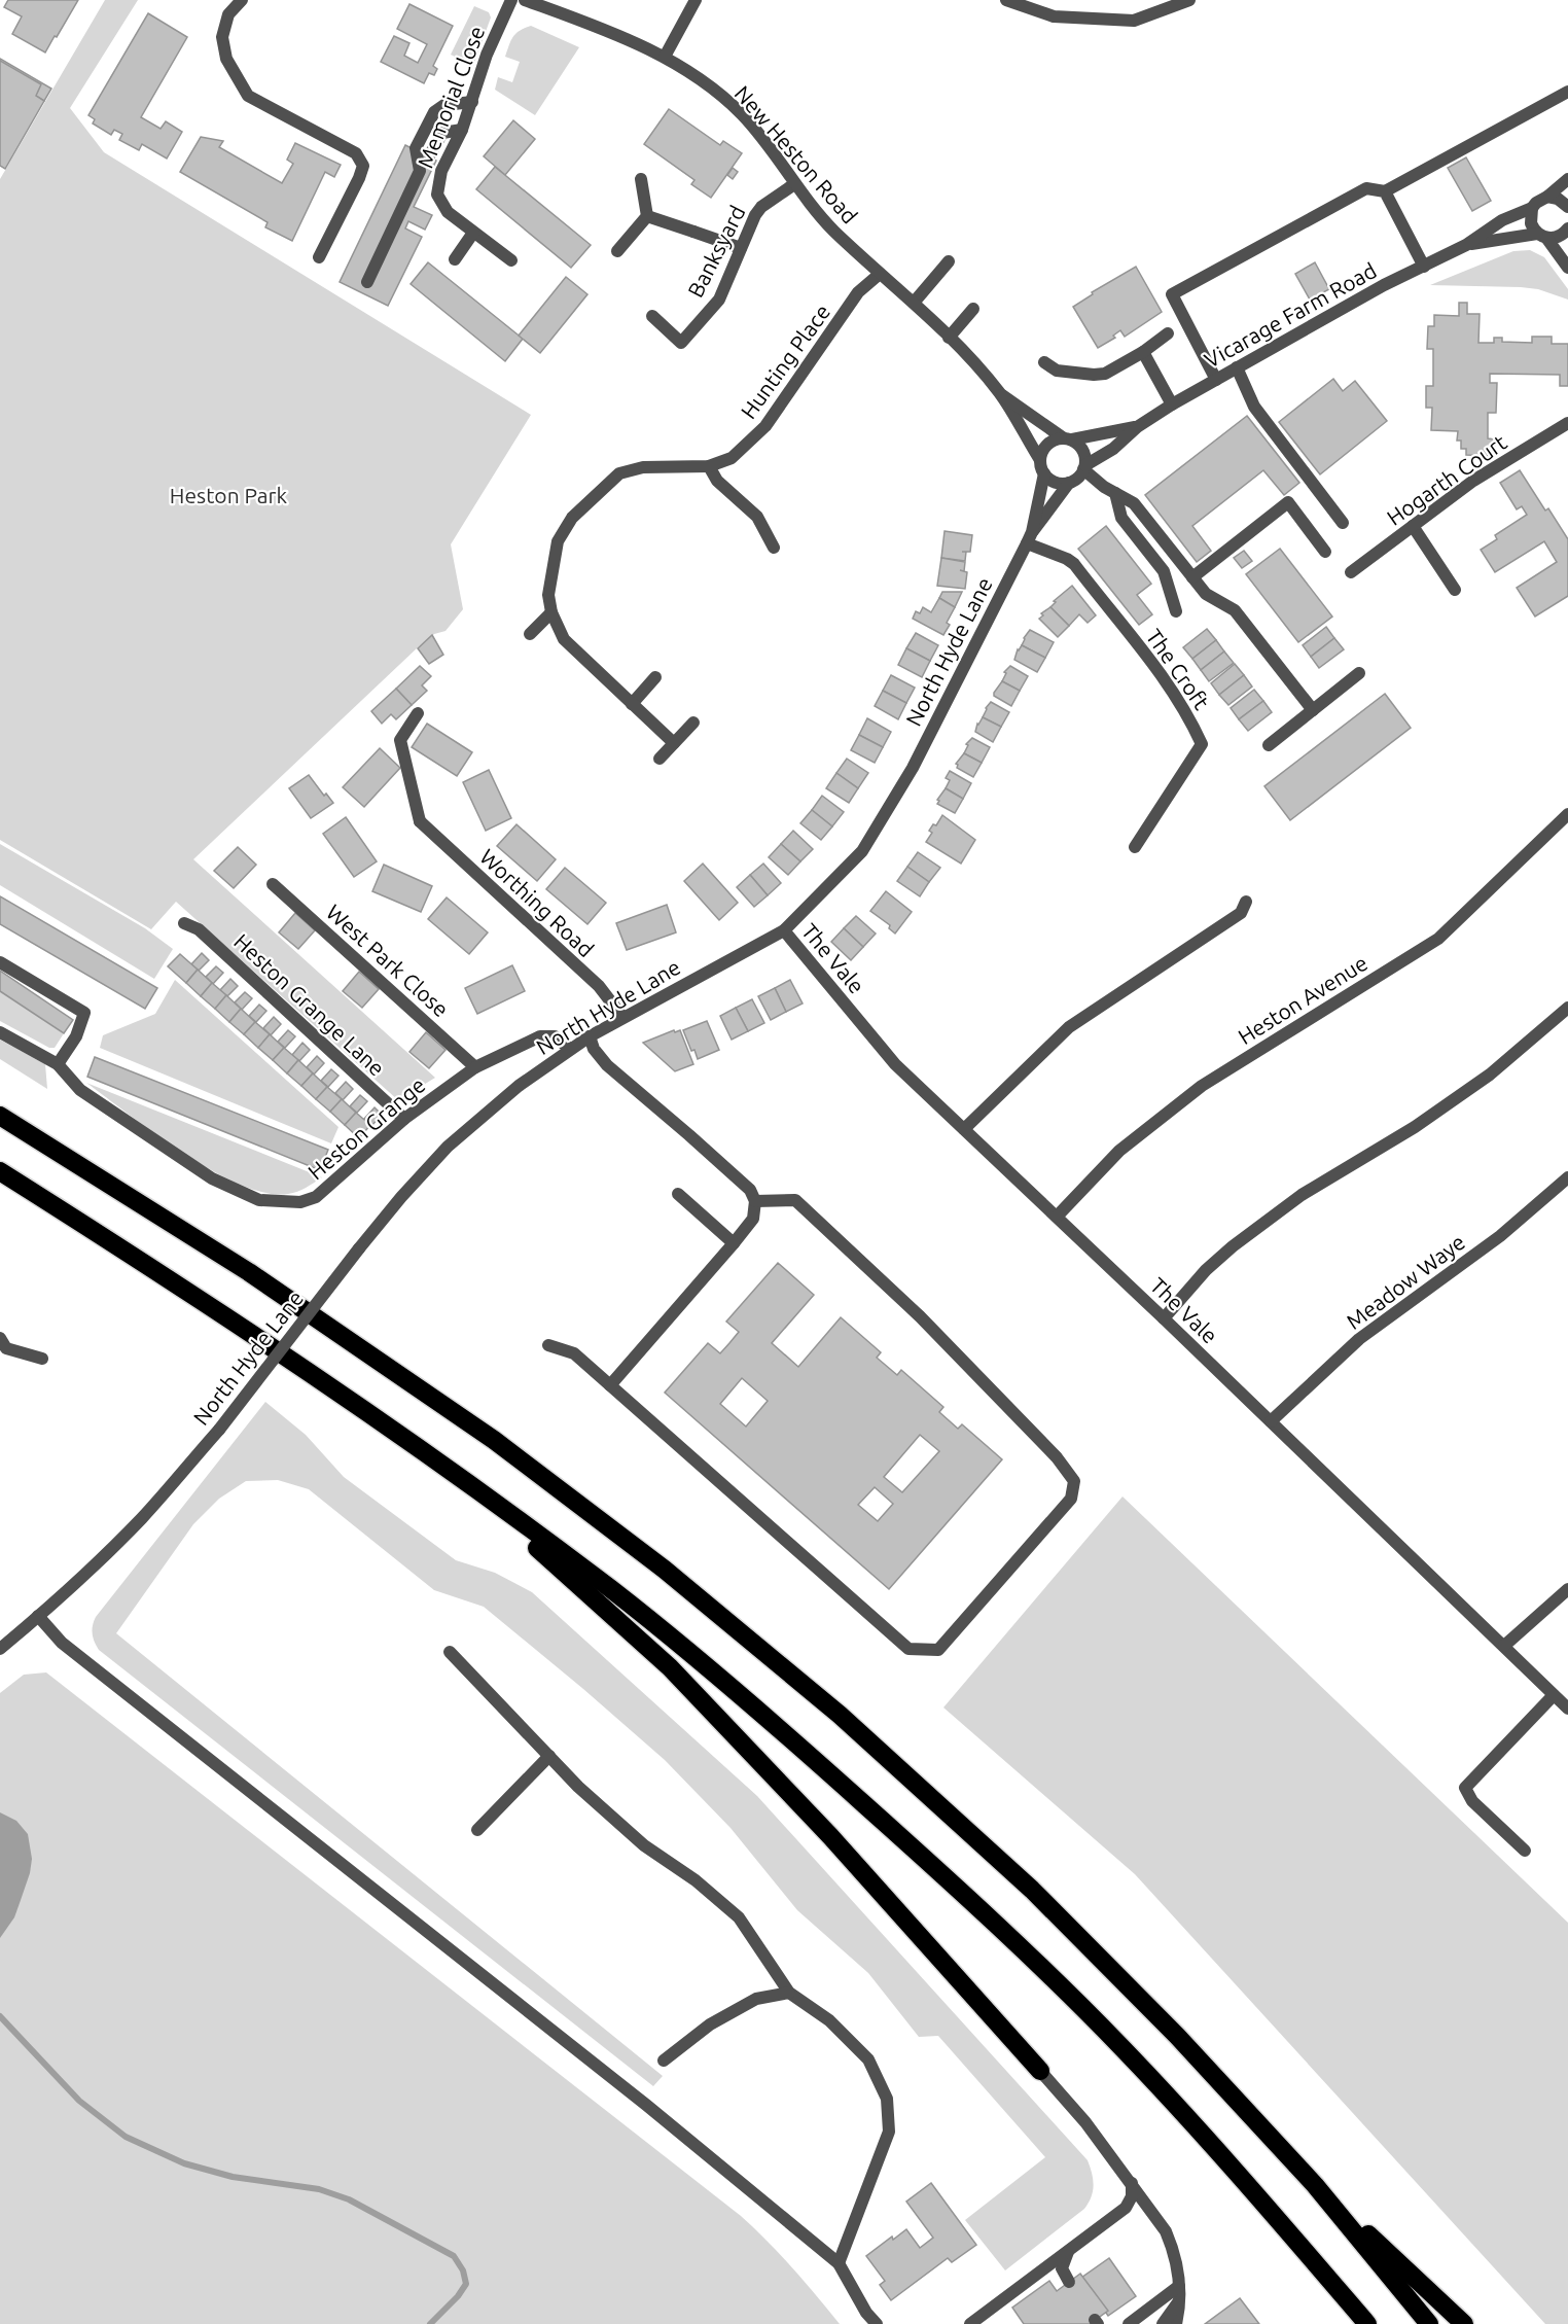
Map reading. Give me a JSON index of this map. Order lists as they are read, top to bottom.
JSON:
{
  "streets": {
    "street": [
      "Memorial Close",
      "New Heston Road",
      "Banksyard",
      "Vicarage Farm Road",
      "Hunting Place",
      "Hogarth Court",
      "North Hyde Lane",
      "The Croft",
      "Worthing Road",
      "The Vale",
      "West Park Close",
      "Heston Avenue",
      "Heston Grange Lane",
      "Heston Grange",
      "Meadow Waye"
    ]
  },
  "crossings": [
    ["New Heston Road", "Banksyard"],
    ["New Heston Road", "Vicarage Farm Road"],
    ["New Heston Road", "Hunting Place"],
    ["New Heston Road", "North Hyde Lane"],
    ["Vicarage Farm Road", "North Hyde Lane"],
    ["North Hyde Lane", "The Croft"],
    ["North Hyde Lane", "Worthing Road"],
    ["North Hyde Lane", "The Vale"],
    ["North Hyde Lane", "Heston Grange"],
    ["The Vale", "Heston Avenue"],
    ["The Vale", "Meadow Waye"],
    ["West Park Close", "Heston Grange"],
    ["Heston Grange Lane", "Heston Grange"]
  ],
  "parks": ["Heston Park"]
}
